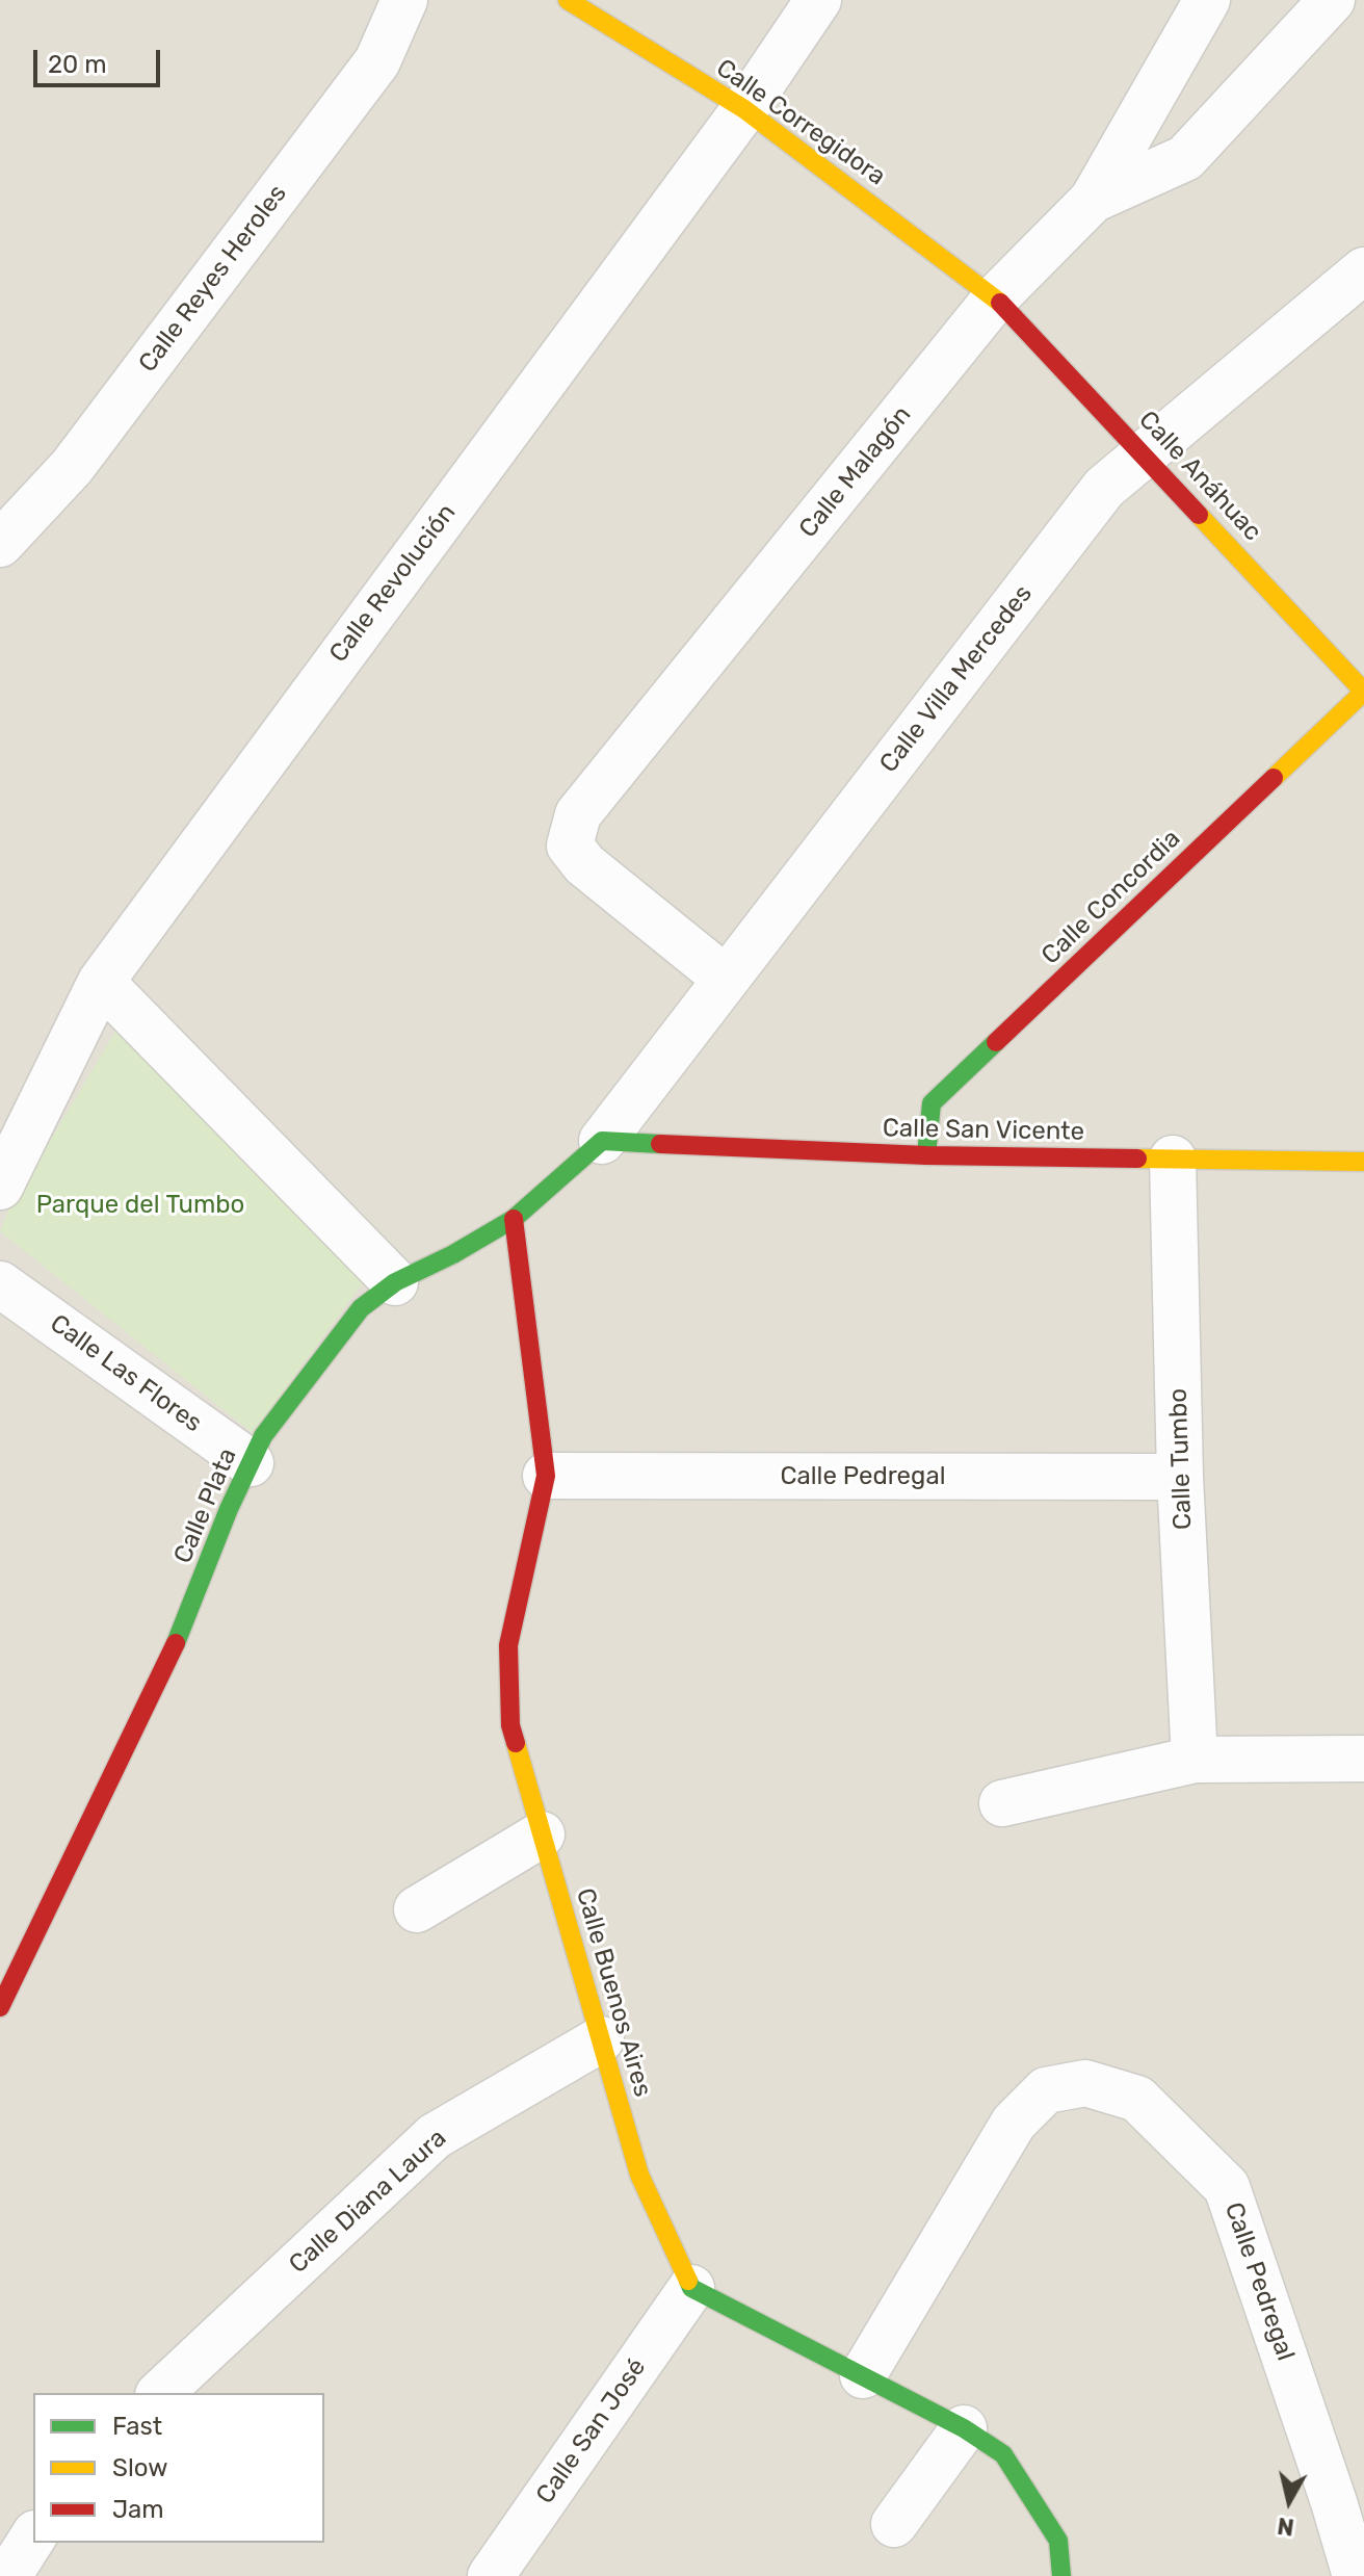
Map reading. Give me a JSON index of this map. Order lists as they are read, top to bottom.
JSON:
{
  "streets": {
    "street": [
      "Calle Corregidora",
      "Calle Reyes Heroles",
      "Calle Malagón",
      "Calle Anáhuac",
      "Calle Revolución",
      "Calle Villa Mercedes",
      "Calle Concordia",
      "Calle San Vicente",
      "Calle Las Flores",
      "Calle Tumbo",
      "Calle Pedregal",
      "Calle Plata",
      "Calle Buenos Aires",
      "Calle Diana Laura",
      "Calle San José"
    ]
  },
  "crossings": [
    ["Calle Corregidora", "Calle Malagón"],
    ["Calle Corregidora", "Calle Anáhuac"],
    ["Calle Corregidora", "Calle Revolución"],
    ["Calle Malagón", "Calle Anáhuac"],
    ["Calle Malagón", "Calle Villa Mercedes"],
    ["Calle Anáhuac", "Calle Villa Mercedes"],
    ["Calle Anáhuac", "Calle Concordia"],
    ["Calle Villa Mercedes", "Calle San Vicente"],
    ["Calle Villa Mercedes", "Calle Plata"],
    ["Calle Concordia", "Calle San Vicente"],
    ["Calle San Vicente", "Calle Tumbo"],
    ["Calle San Vicente", "Calle Plata"],
    ["Calle Las Flores", "Calle Plata"],
    ["Calle Tumbo", "Calle Pedregal"],
    ["Calle Pedregal", "Calle Buenos Aires"],
    ["Calle Plata", "Calle Buenos Aires"],
    ["Calle Buenos Aires", "Calle Diana Laura"],
    ["Calle Buenos Aires", "Calle San José"]
  ],
  "parks": ["Parque del Tumbo"],
  "legend": ["Fast", "Slow", "Jam"],
  "scale_bar": "20 m",
  "north": "bottom"
}
